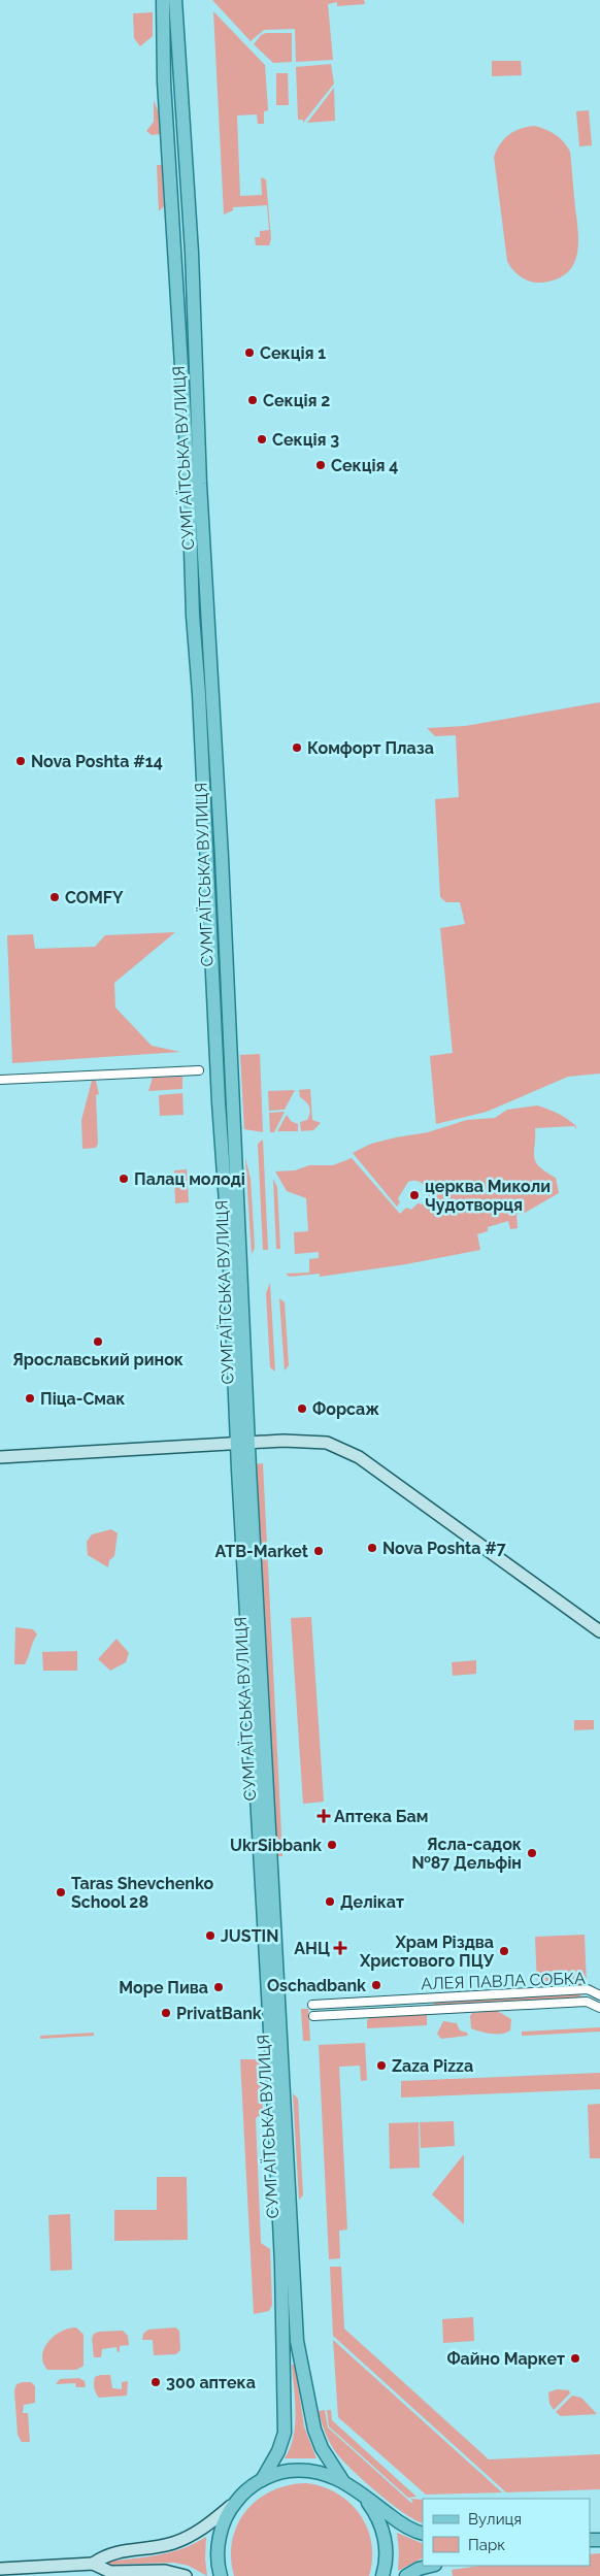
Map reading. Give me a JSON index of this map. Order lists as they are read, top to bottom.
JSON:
{
  "streets": {
    "main road": ["СУМГАЇТСЬКА ВУЛИЦЯ"],
    "street": ["АЛЕЯ ПАВЛА СОБКА"]
  },
  "places": {
    "other": [
      "Секція 1",
      "Секція 2",
      "Секція 3",
      "Секція 4",
      "Комфорт Плаза",
      "Nova Poshta #14",
      "COMFY",
      "Палац молоді",
      "церква Миколи Чудотворця",
      "Ярославський ринок",
      "Піца-Смак",
      "Форсаж",
      "Nova Poshta #7",
      "ATB-Market",
      "UkrSibbank",
      "Ясла-садок №87 Дельфін",
      "Taras Shevchenko School 28",
      "Делікат",
      "JUSTIN",
      "Храм Різдва Христового ПЦУ",
      "Oschadbank",
      "Море Пива",
      "PrivatBank",
      "Zaza Pizza",
      "Файно Маркет",
      "300 аптека"
    ],
    "health": ["Аптека Бам", "АНЦ"]
  },
  "legend": ["Вулиця", "Парк"]
}
